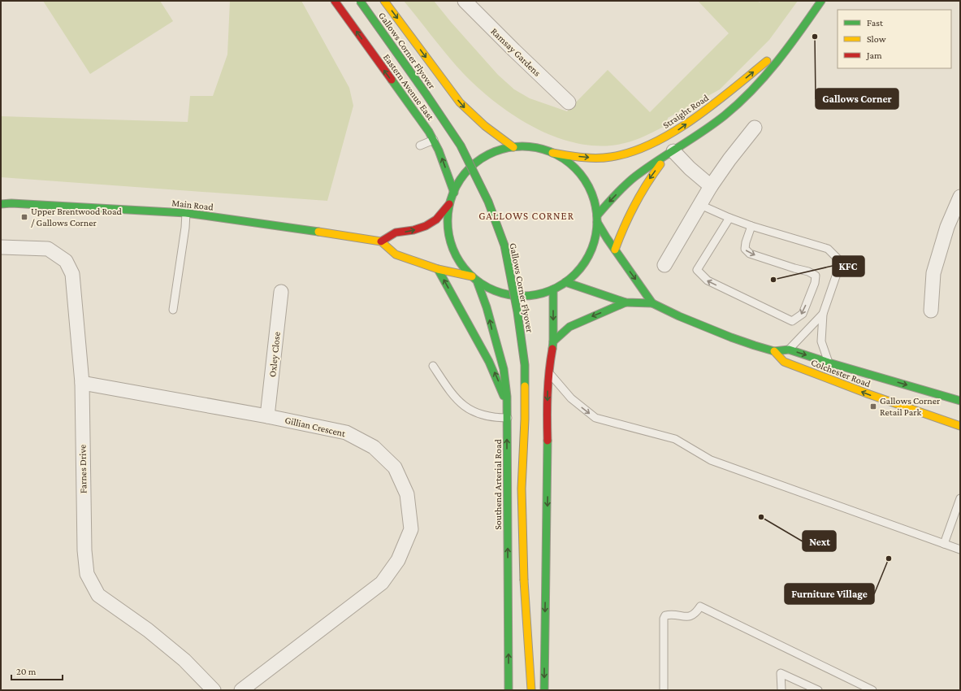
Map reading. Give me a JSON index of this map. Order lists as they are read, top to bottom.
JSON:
{
  "streets": {
    "main road": [
      "Gallows Corner Flyover",
      "Eastern Avenue East",
      "Straight Road",
      "Main Road",
      "Colchester Road",
      "Southend Arterial Road"
    ],
    "street": [
      "Ramsay Gardens",
      "Oxley Close",
      "Gillian Crescent",
      "Farnes Drive"
    ]
  },
  "crossings": [
    ["Straight Road", "Colchester Road"],
    ["Oxley Close", "Gillian Crescent"],
    ["Gillian Crescent", "Farnes Drive"]
  ],
  "districts": ["GALLOWS CORNER"],
  "places": {
    "other": [
      "Gallows Corner",
      "KFC",
      "Next",
      "Furniture Village"
    ],
    "transit": ["Upper Brentwood Road / Gallows Corner", "Gallows Corner Retail Park"]
  },
  "legend": ["Fast", "Slow", "Jam"],
  "scale_bar": "20 m"
}
